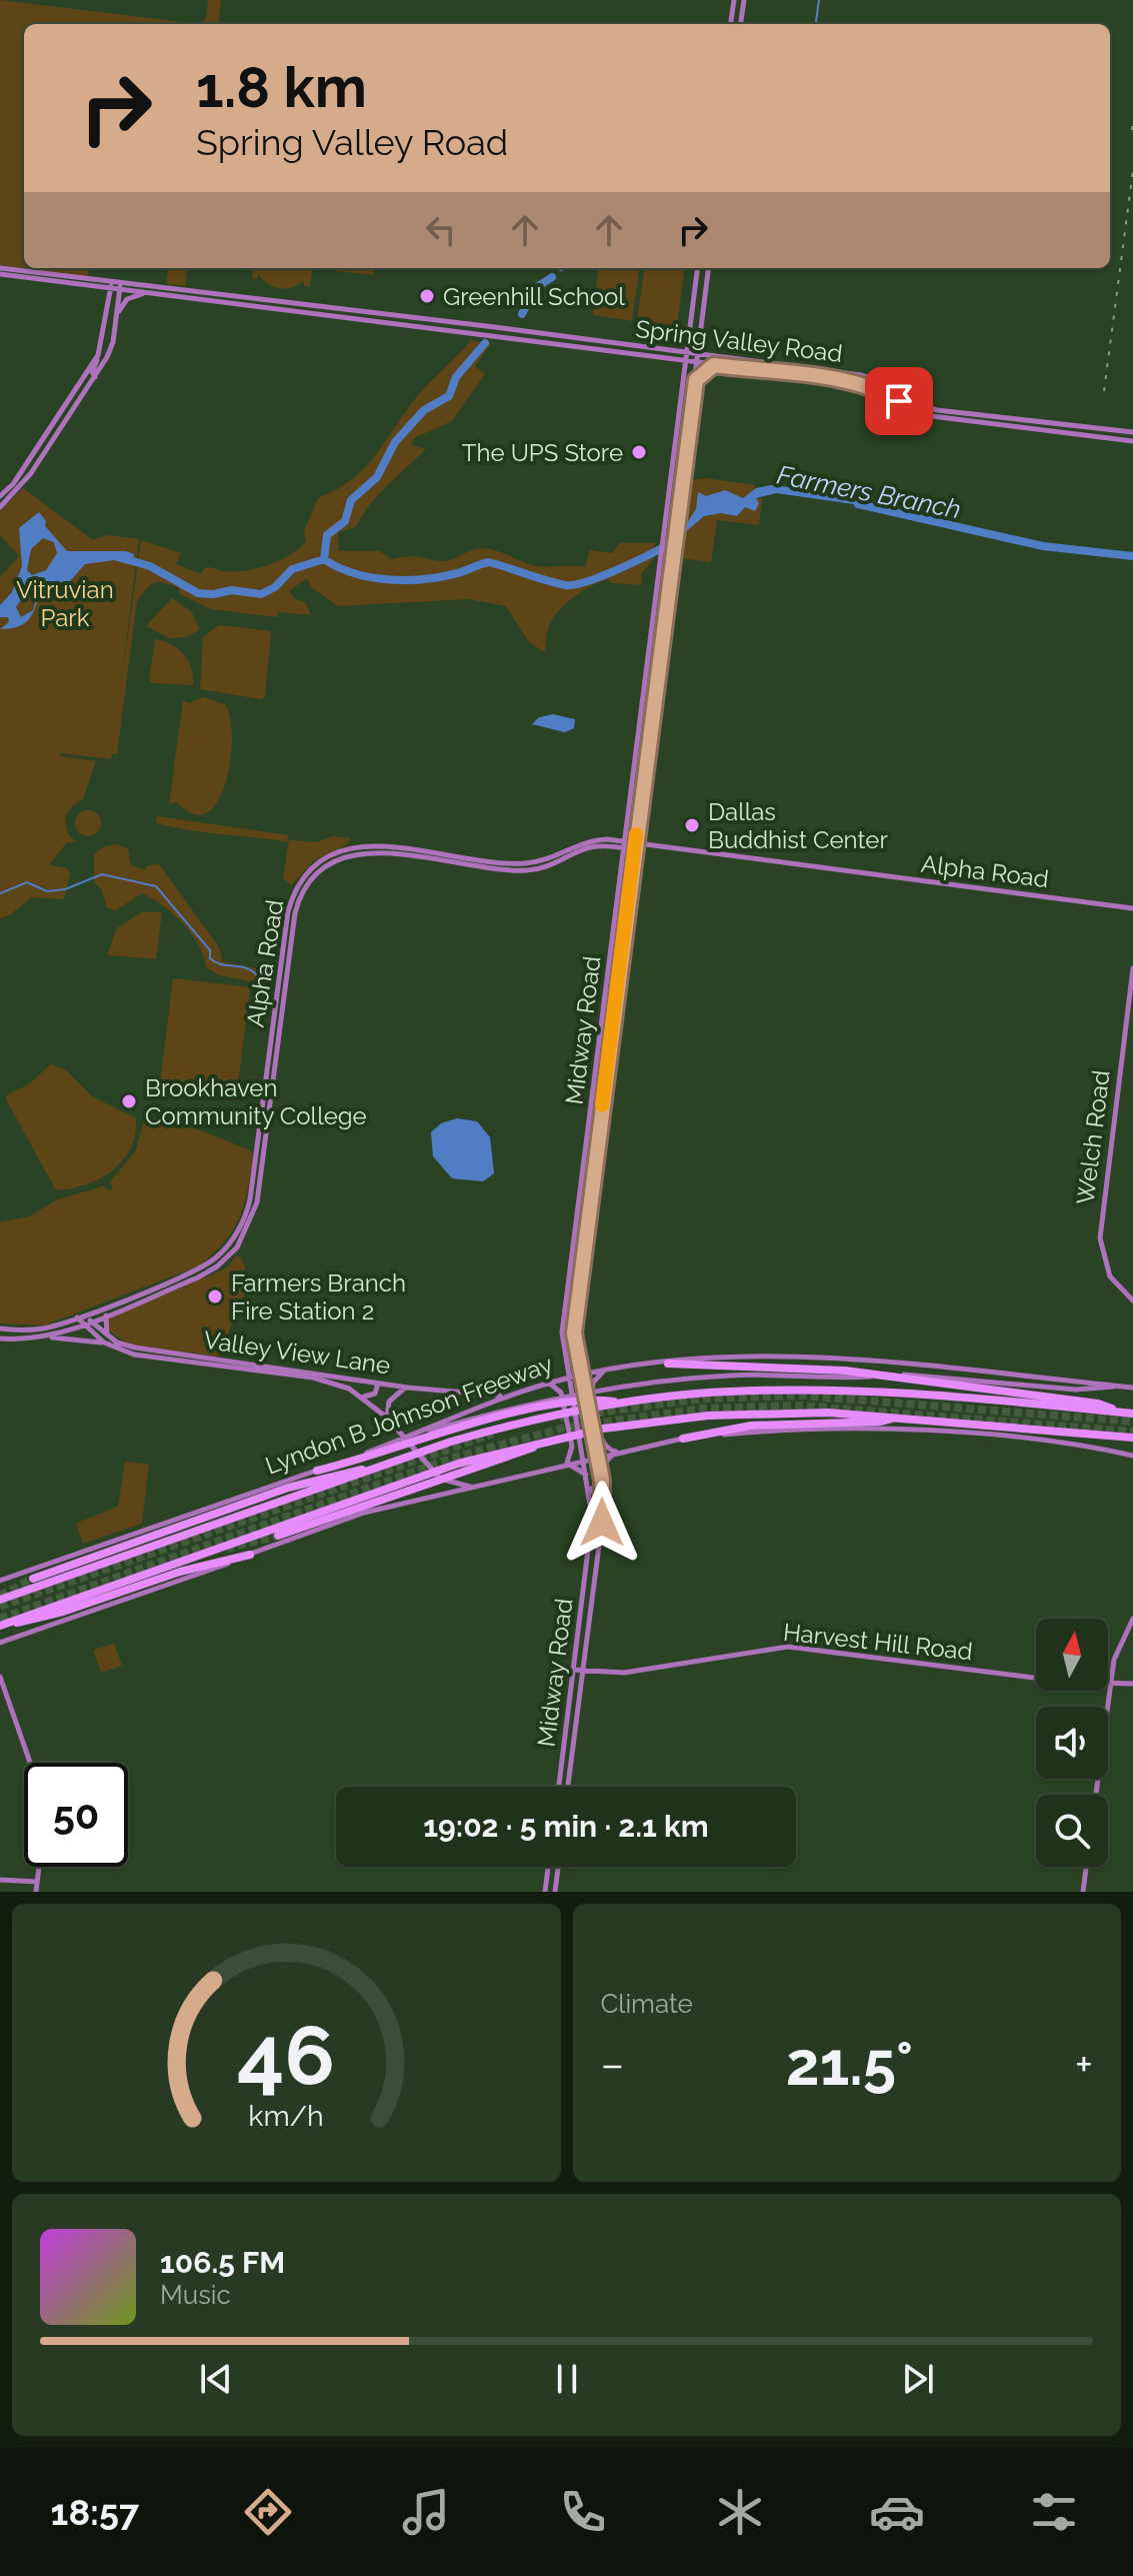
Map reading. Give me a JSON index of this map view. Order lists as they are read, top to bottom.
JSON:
{
  "streets": {
    "highway": ["Lyndon B Johnson Freeway"],
    "main road": [
      "Spring Valley Road",
      "Alpha Road",
      "Midway Road",
      "Welch Road",
      "Valley View Lane",
      "Harvest Hill Road"
    ]
  },
  "crossings": [
    ["Spring Valley Road", "Midway Road"],
    ["Alpha Road", "Midway Road"],
    ["Alpha Road", "Valley View Lane"],
    ["Midway Road", "Lyndon B Johnson Freeway"],
    ["Midway Road", "Harvest Hill Road"],
    ["Valley View Lane", "Lyndon B Johnson Freeway"]
  ],
  "water": ["Farmers Branch"],
  "parks": ["Vitruvian Park"],
  "places": [
    "Greenhill School",
    "The UPS Store",
    "Dallas Buddhist Center",
    "Brookhaven Community College",
    "Farmers Branch Fire Station 2"
  ],
  "north": "top",
  "page": {
    "turn": ["1.8 km", "Spring Valley Road"],
    "limit": "50",
    "trip": "19:02 · 5 min · 2.1 km",
    "tile": "Climate",
    "heat": ["−", "21.5°", "+"],
    "song": ["106.5 FM", "Music"],
    "tabs": "18:57",
    "gauge": ["46", "km/h"]
  }
}
